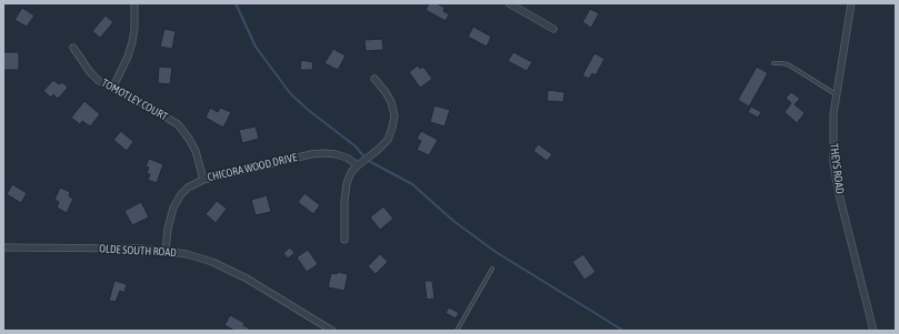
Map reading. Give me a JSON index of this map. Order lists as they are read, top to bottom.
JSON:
{
  "streets": {
    "street": [
      "TOMOTLEY COURT",
      "CHICORA WOOD DRIVE",
      "THEYS ROAD",
      "OLDE SOUTH ROAD"
    ]
  },
  "crossings": [
    ["TOMOTLEY COURT", "CHICORA WOOD DRIVE"],
    ["CHICORA WOOD DRIVE", "OLDE SOUTH ROAD"]
  ]
}
